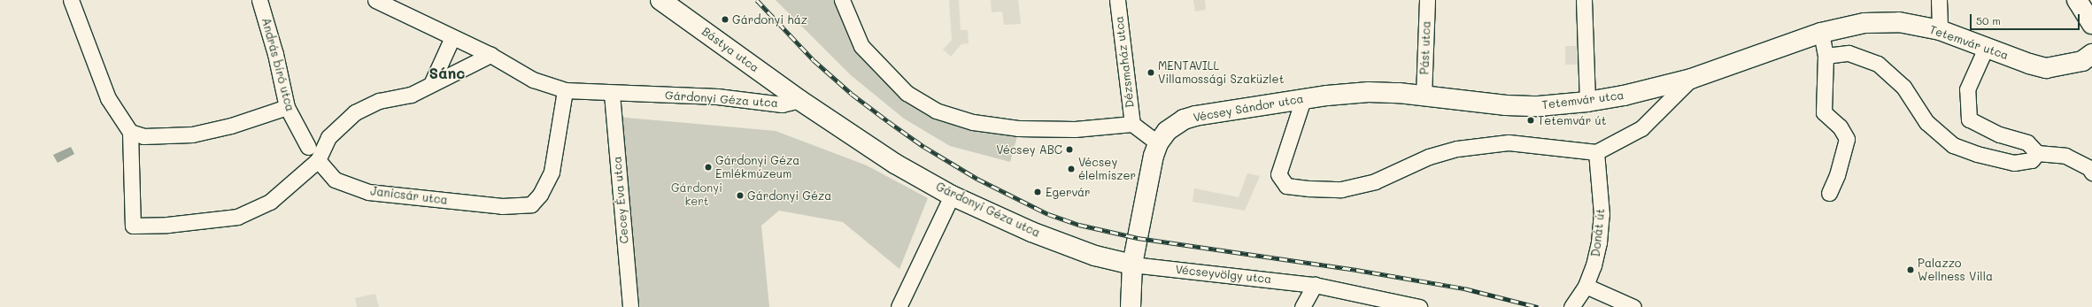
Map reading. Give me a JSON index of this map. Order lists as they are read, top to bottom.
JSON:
{
  "streets": {
    "main road": [
      "Tetemvár utca",
      "Bástya utca",
      "Gárdonyi Géza utca",
      "Vécsey Sándor utca"
    ],
    "street": [
      "Pást utca",
      "Dézsmaház utca",
      "András bíró utca",
      "Janicsár utca",
      "Cecey Éva utca",
      "Donát út",
      "Vécseyvölgy utca"
    ]
  },
  "crossings": [
    ["Tetemvár utca", "Vécsey Sándor utca"],
    ["Tetemvár utca", "Donát út"],
    ["Pást utca", "Vécsey Sándor utca"],
    ["Bástya utca", "Gárdonyi Géza utca"],
    ["Gárdonyi Géza utca", "Janicsár utca"],
    ["Gárdonyi Géza utca", "Cecey Éva utca"],
    ["Gárdonyi Géza utca", "Vécseyvölgy utca"]
  ],
  "districts": ["Sánc"],
  "parks": ["Gárdonyi kert"],
  "places": [
    "Gárdonyi ház",
    "MENTAVILL Villamossági Szaküzlet",
    "Tetemvár út",
    "Vécsey ABC",
    "Gárdonyi Géza Emlékmúzeum",
    "Vécsey élelmiszer",
    "Egervár",
    "Gárdonyi Géza",
    "Palazzo Wellness Villa"
  ],
  "scale_bar": "50 m"
}
